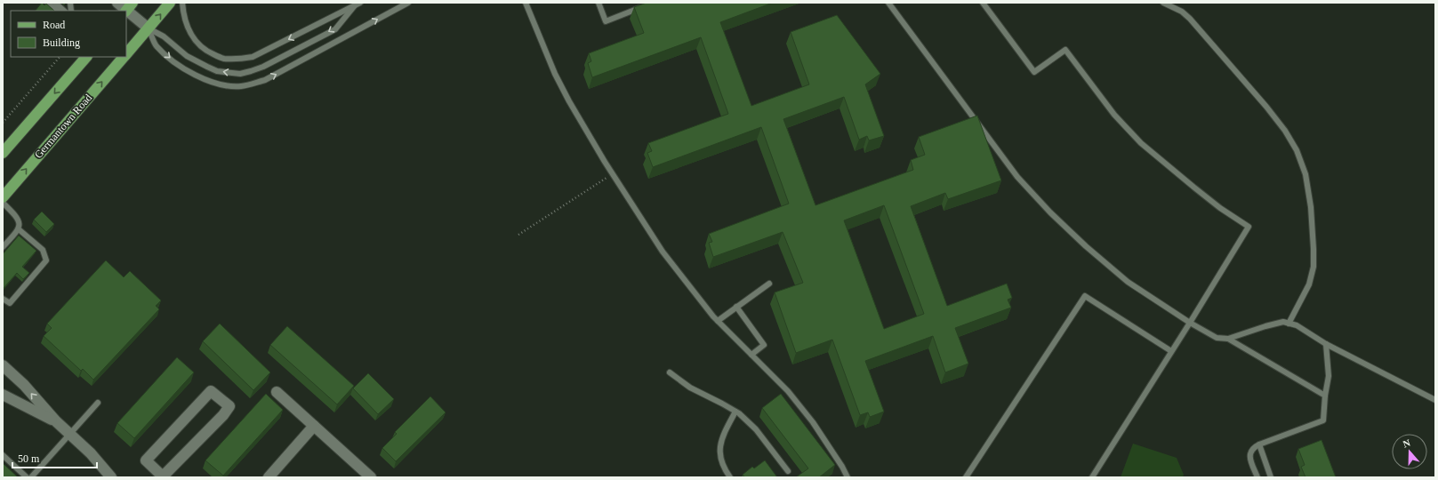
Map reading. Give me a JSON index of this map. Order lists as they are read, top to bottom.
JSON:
{
  "streets": {
    "main road": ["Germantown Road"]
  },
  "legend": ["Road", "Building"],
  "scale_bar": "50 m",
  "north": "top"
}
